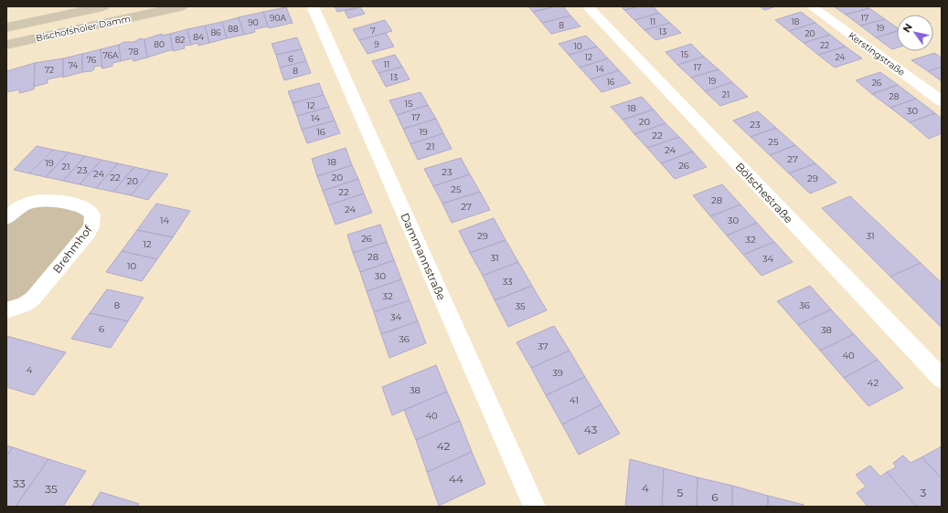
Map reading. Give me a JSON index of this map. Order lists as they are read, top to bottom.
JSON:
{
  "streets": {
    "main road": ["Bischofsholer Damm"],
    "street": [
      "Kerstingstraße",
      "Bölschestraße",
      "Brehmhof",
      "Dammannstraße"
    ]
  },
  "house_numbers": [
    "90A",
    "17",
    "11",
    "18",
    "90",
    "8",
    "19",
    "88",
    "7",
    "13",
    "86",
    "20",
    "84",
    "82",
    "80",
    "9",
    "22",
    "10",
    "78",
    "15",
    "76A",
    "12",
    "24",
    "6",
    "76",
    "11",
    "74",
    "17",
    "14",
    "72",
    "8",
    "13",
    "19",
    "16",
    "26",
    "21",
    "28",
    "15",
    "12",
    "18",
    "30",
    "17",
    "14",
    "20",
    "23",
    "16",
    "19",
    "22",
    "25",
    "21",
    "24",
    "27",
    "18",
    "19",
    "26",
    "21",
    "23",
    "23",
    "24",
    "22",
    "20",
    "29",
    "20",
    "25",
    "22",
    "28",
    "27",
    "24",
    "14",
    "30",
    "29",
    "31",
    "26",
    "32",
    "12",
    "28",
    "31",
    "34",
    "10",
    "30",
    "33",
    "32",
    "8",
    "36",
    "35",
    "34",
    "6",
    "38",
    "36",
    "37",
    "40",
    "4",
    "39",
    "42",
    "38",
    "41",
    "40",
    "43",
    "42",
    "44",
    "33",
    "4",
    "35",
    "5",
    "3",
    "6"
  ],
  "north": "top left"
}
